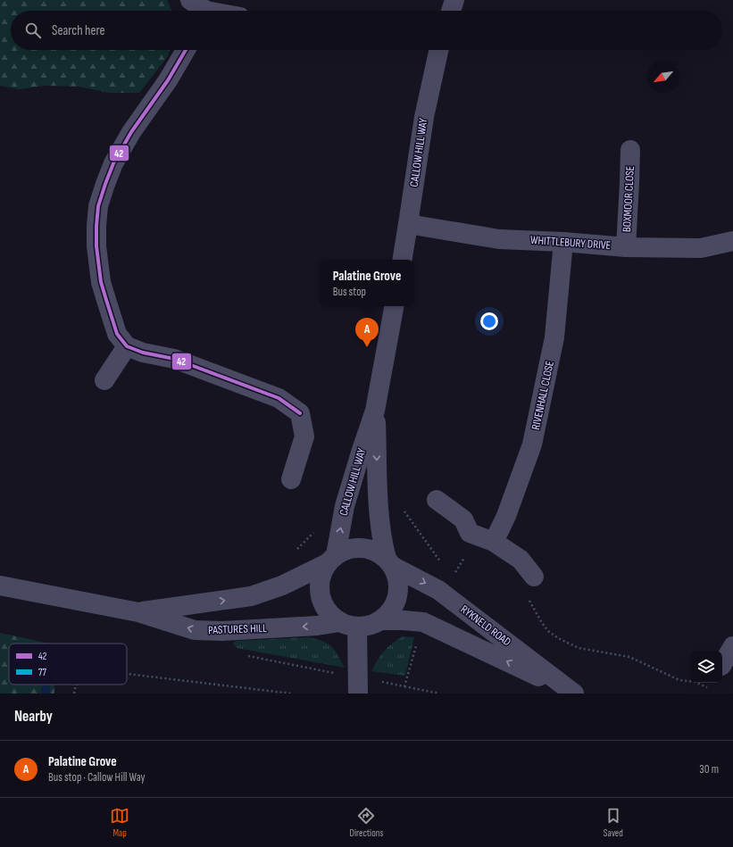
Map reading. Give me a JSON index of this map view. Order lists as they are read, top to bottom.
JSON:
{
  "streets": {
    "street": [
      "CALLOW HILL WAY",
      "BOXMOOR CLOSE",
      "WHITTLEBURY DRIVE",
      "RIVENHALL CLOSE",
      "RYKNELD ROAD",
      "PASTURES HILL"
    ]
  },
  "crossings": [
    ["CALLOW HILL WAY", "WHITTLEBURY DRIVE"],
    ["CALLOW HILL WAY", "RYKNELD ROAD"],
    ["CALLOW HILL WAY", "PASTURES HILL"],
    ["BOXMOOR CLOSE", "WHITTLEBURY DRIVE"],
    ["WHITTLEBURY DRIVE", "RIVENHALL CLOSE"],
    ["RYKNELD ROAD", "PASTURES HILL"]
  ],
  "lines": ["transit line 42"],
  "legend": ["42", "77"],
  "north": "bottom left",
  "page": {
    "search": "Search here",
    "popup": ["Palatine Grove", "Bus stop"],
    "pins": "A",
    "heading": "Nearby",
    "list": [
      {
        "mark": "A",
        "name": "Palatine Grove",
        "note": "Bus stop · Callow Hill Way",
        "value": "30 m"
      }
    ],
    "nav": ["Map", "Directions", "Saved"]
  }
}
